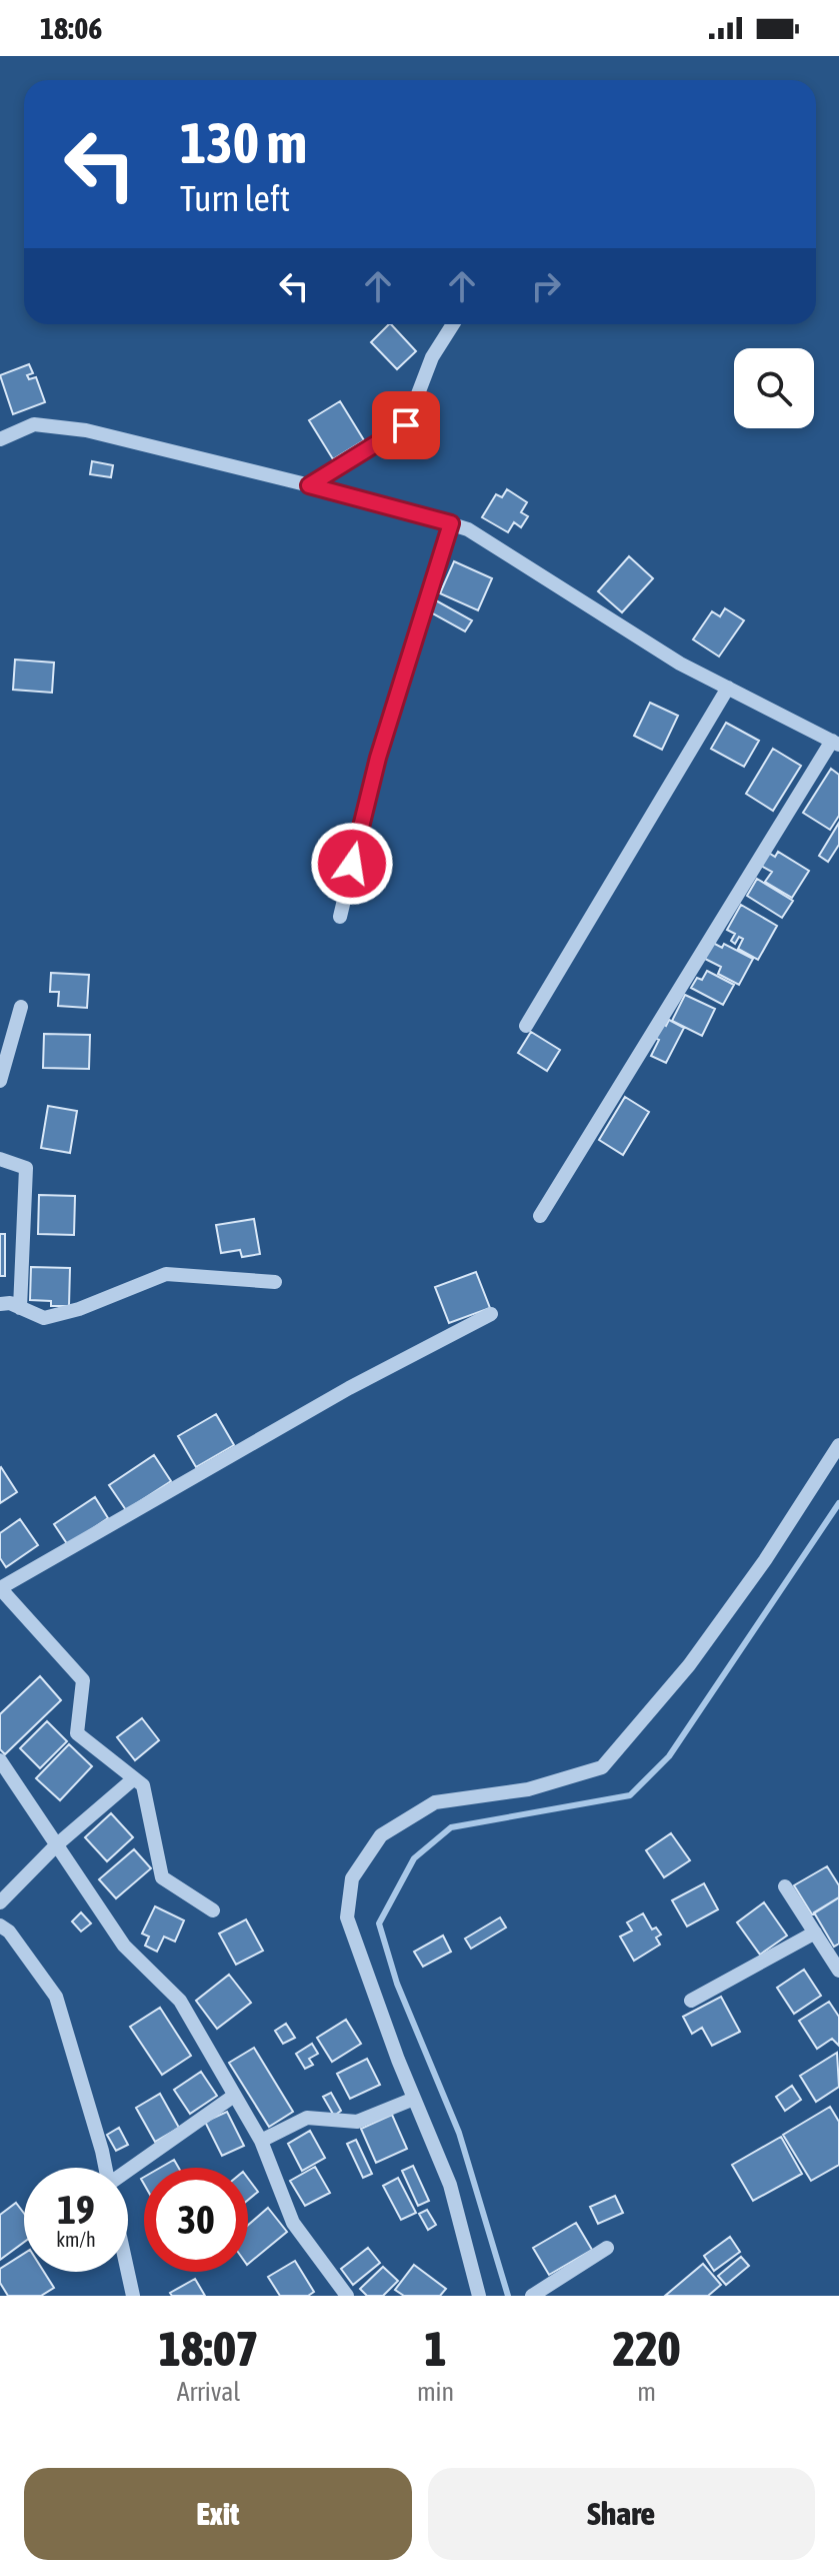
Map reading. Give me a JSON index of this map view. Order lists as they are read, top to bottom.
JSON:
{
  "page": {
    "status": "18:06",
    "turn": ["130 m", "Turn left"],
    "speed": "19 km/h",
    "limit": "30",
    "eta": [
      "18:07",
      "Arrival",
      "1",
      "min",
      "220",
      "m"
    ],
    "buttons": ["Exit", "Share"]
  }
}
